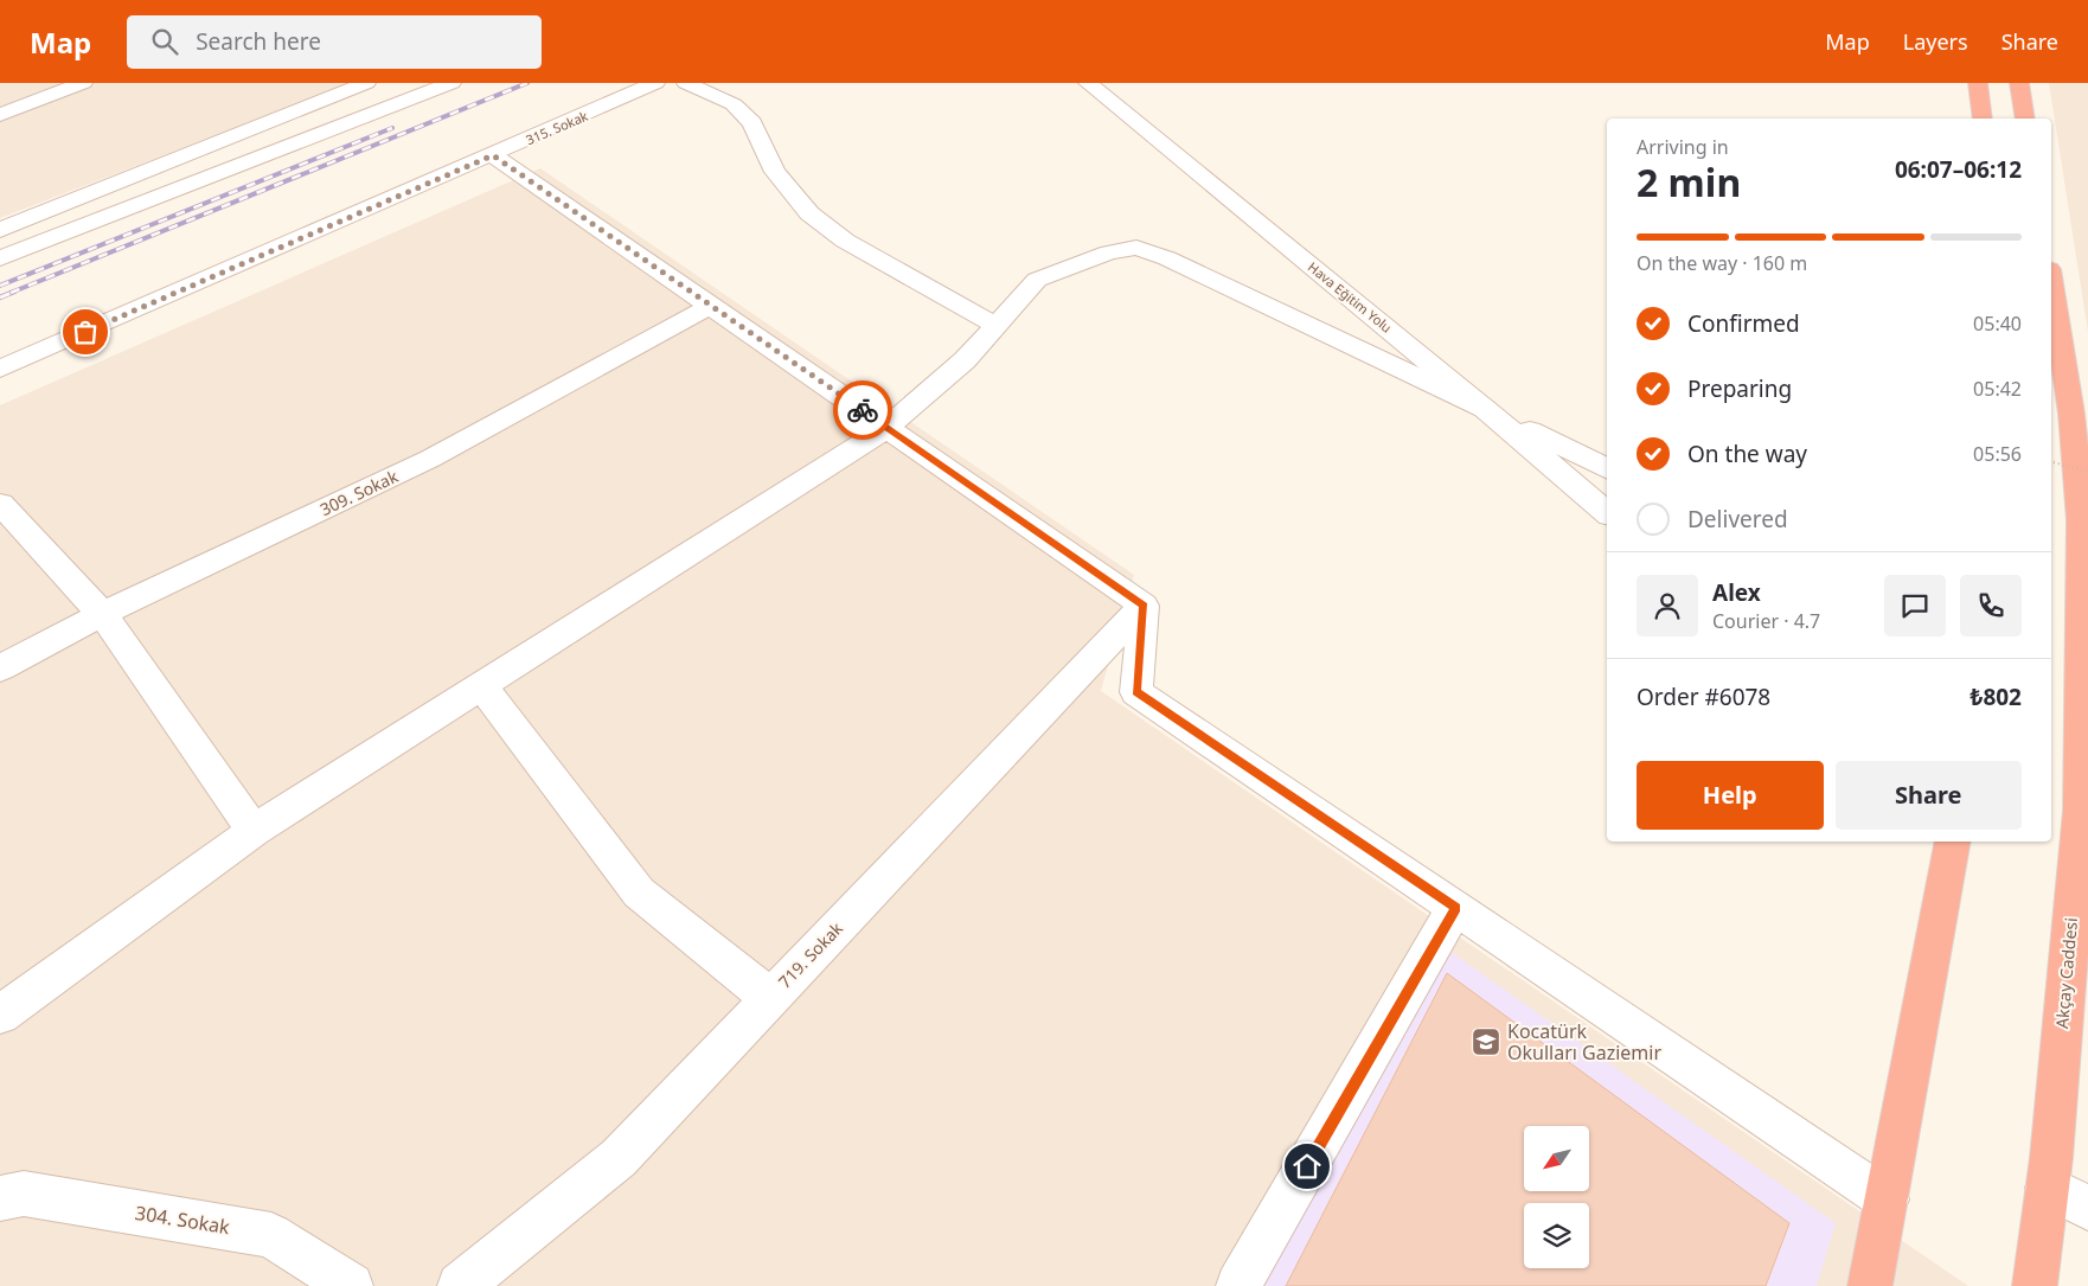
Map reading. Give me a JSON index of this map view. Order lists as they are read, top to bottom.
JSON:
{
  "streets": {
    "highway": ["Akçay Caddesi"],
    "street": [
      "315. Sokak",
      "Hava Eğitim Yolu",
      "309. Sokak",
      "719. Sokak",
      "304. Sokak"
    ]
  },
  "places": {
    "school or university": ["Kocatürk Okulları Gaziemir"]
  },
  "north": "bottom left",
  "page": {
    "header": "Map",
    "search": "Search here",
    "nav": ["Map", "Layers", "Share"],
    "heading": ["2 min", "Arriving in", "06:07–06:12"],
    "panel": [
      "Alex",
      "Courier · 4.7",
      "Order #6078",
      "₺802"
    ],
    "bar": "On the way · 160 m",
    "list": [
      ["Confirmed", "05:40"],
      ["Preparing", "05:42"],
      ["On the way", "05:56"],
      "Delivered"
    ],
    "buttons": ["Help", "Share"]
  }
}
